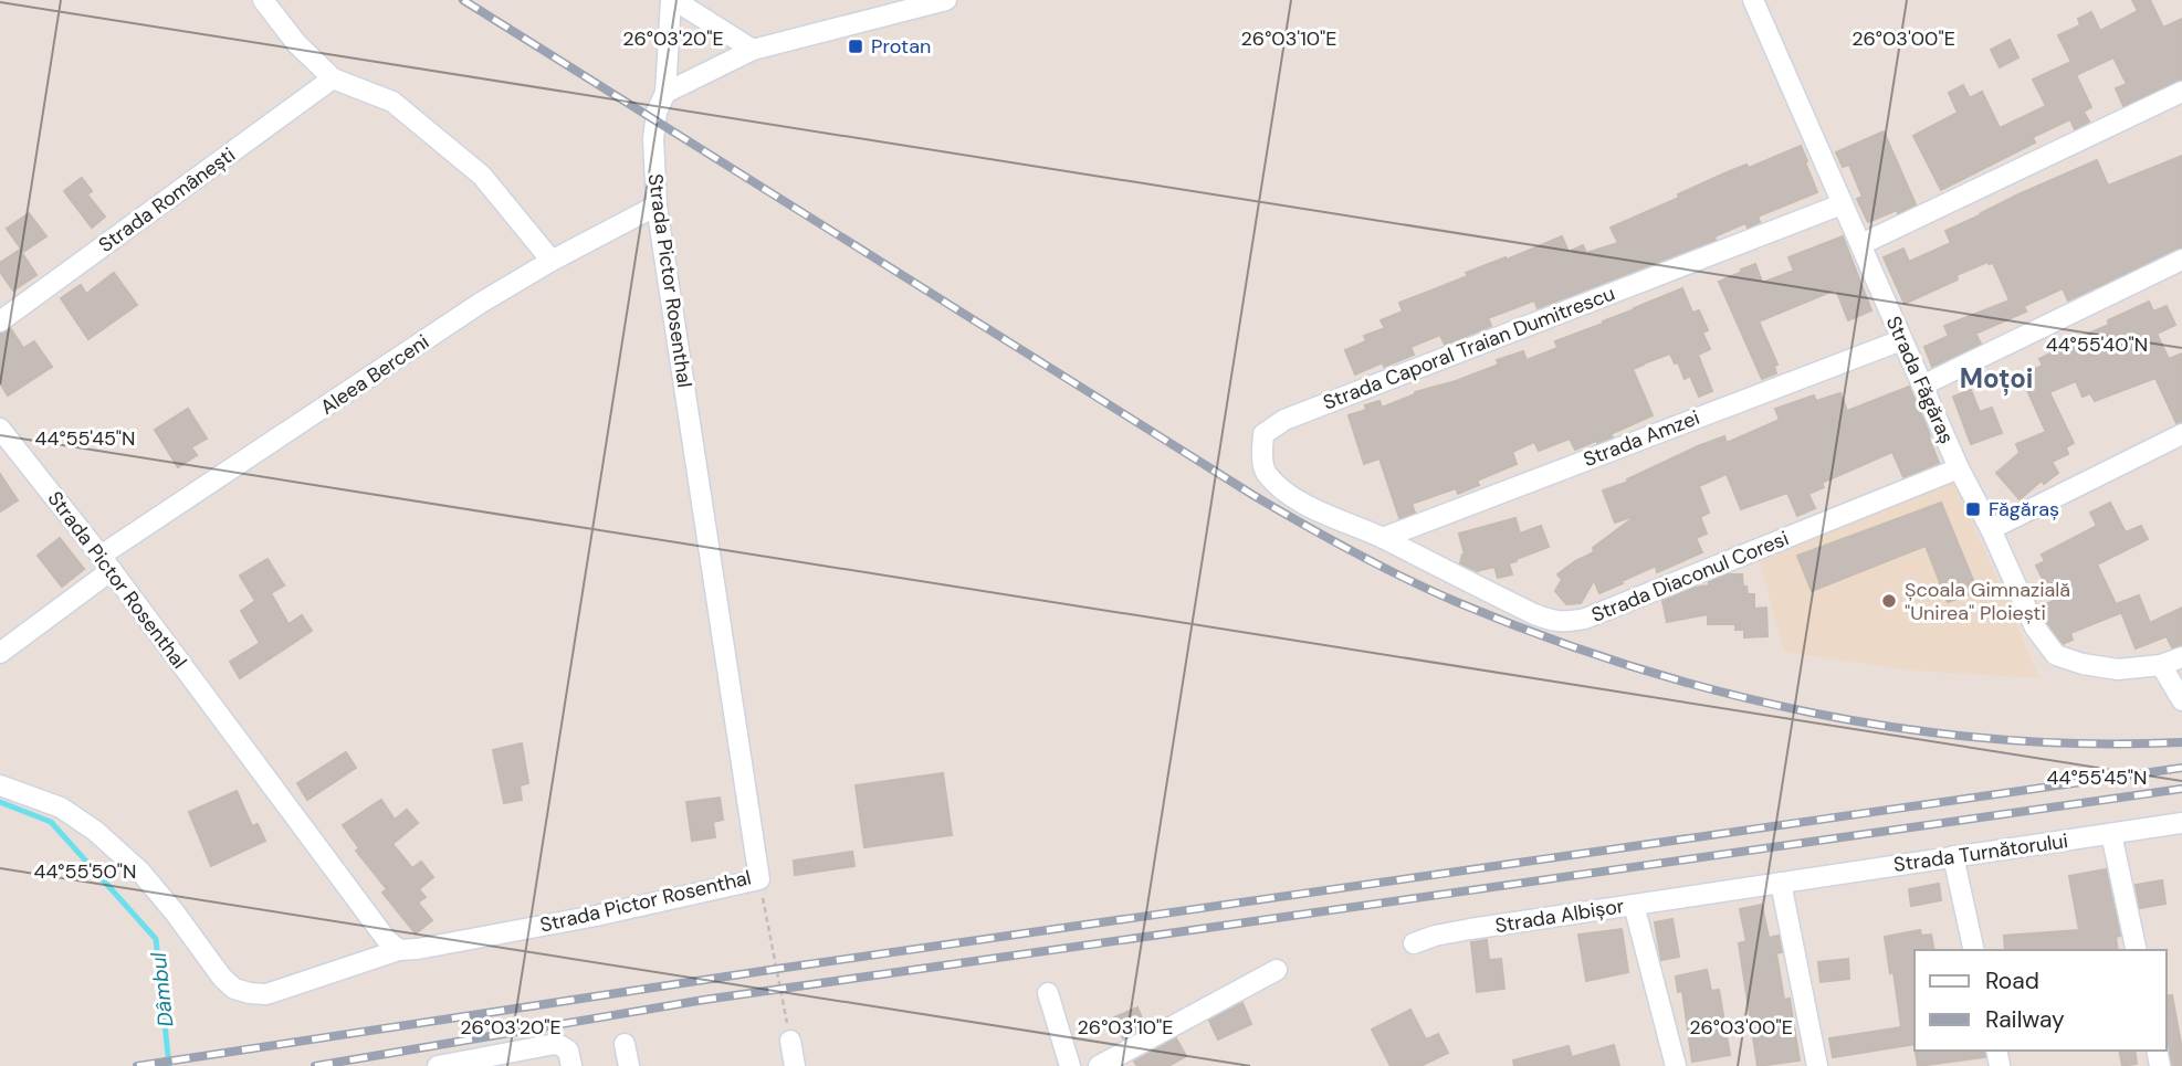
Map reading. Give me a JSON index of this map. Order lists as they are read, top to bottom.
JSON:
{
  "streets": {
    "street": [
      "Strada Românești",
      "Strada Pictor Rosenthal",
      "Strada Caporal Traian Dumitrescu",
      "Aleea Berceni",
      "Strada Făgăraș",
      "Strada Amzei",
      "Strada Diaconul Coresi",
      "Strada Turnătorului",
      "Strada Albișor"
    ]
  },
  "crossings": [
    ["Strada Pictor Rosenthal", "Aleea Berceni"],
    ["Strada Caporal Traian Dumitrescu", "Strada Făgăraș"],
    ["Strada Caporal Traian Dumitrescu", "Strada Amzei"],
    ["Strada Caporal Traian Dumitrescu", "Strada Diaconul Coresi"],
    ["Strada Făgăraș", "Strada Amzei"],
    ["Strada Făgăraș", "Strada Diaconul Coresi"],
    ["Strada Amzei", "Strada Diaconul Coresi"],
    ["Strada Turnătorului", "Strada Albișor"]
  ],
  "districts": ["Moțoi"],
  "water": ["Dâmbul"],
  "places": {
    "transit": ["Protan", "Făgăraș"],
    "other": ["Școala Gimnazială \"Unirea\" Ploiești"]
  },
  "legend": ["Road", "Railway"],
  "coordinates": [
    "26°03'20\"E",
    "26°03'10\"E",
    "26°03'00\"E",
    "44°55'40\"N",
    "44°55'45\"N",
    "44°55'50\"N"
  ]
}
